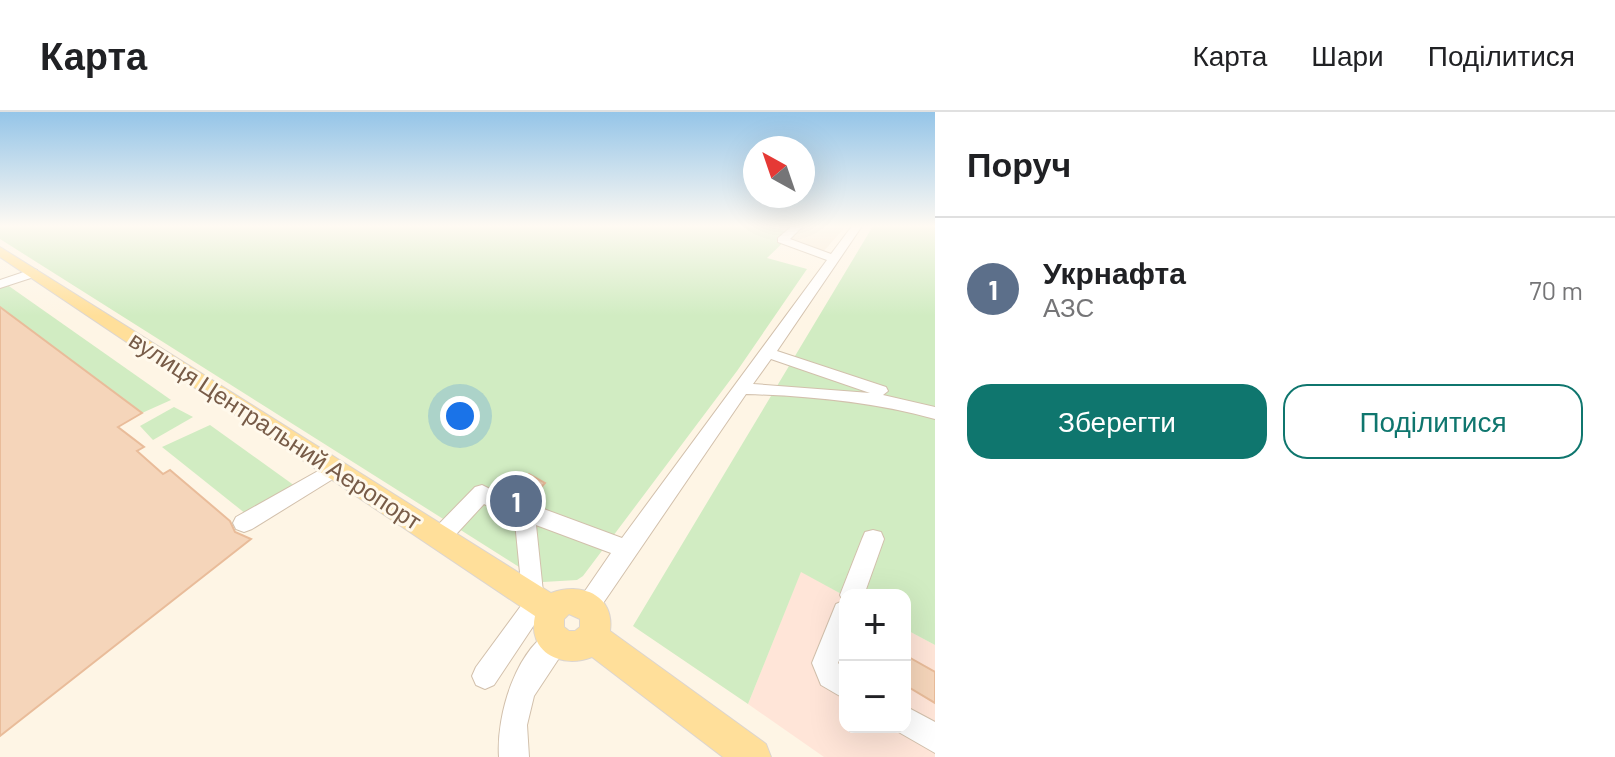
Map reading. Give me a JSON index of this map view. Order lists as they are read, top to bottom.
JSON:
{
  "streets": {
    "main road": ["вулиця Центральний Аеропорт"]
  },
  "north": "top left",
  "page": {
    "header": "Карта",
    "nav": ["Карта", "Шари", "Поділитися"],
    "heading": "Поруч",
    "list": [
      {
        "mark": "1",
        "name": "Укрнафта",
        "note": "АЗС",
        "value": "70 m"
      }
    ],
    "buttons": ["Зберегти", "Поділитися"],
    "pins": "1",
    "map_buttons": ["+", "−"]
  }
}
